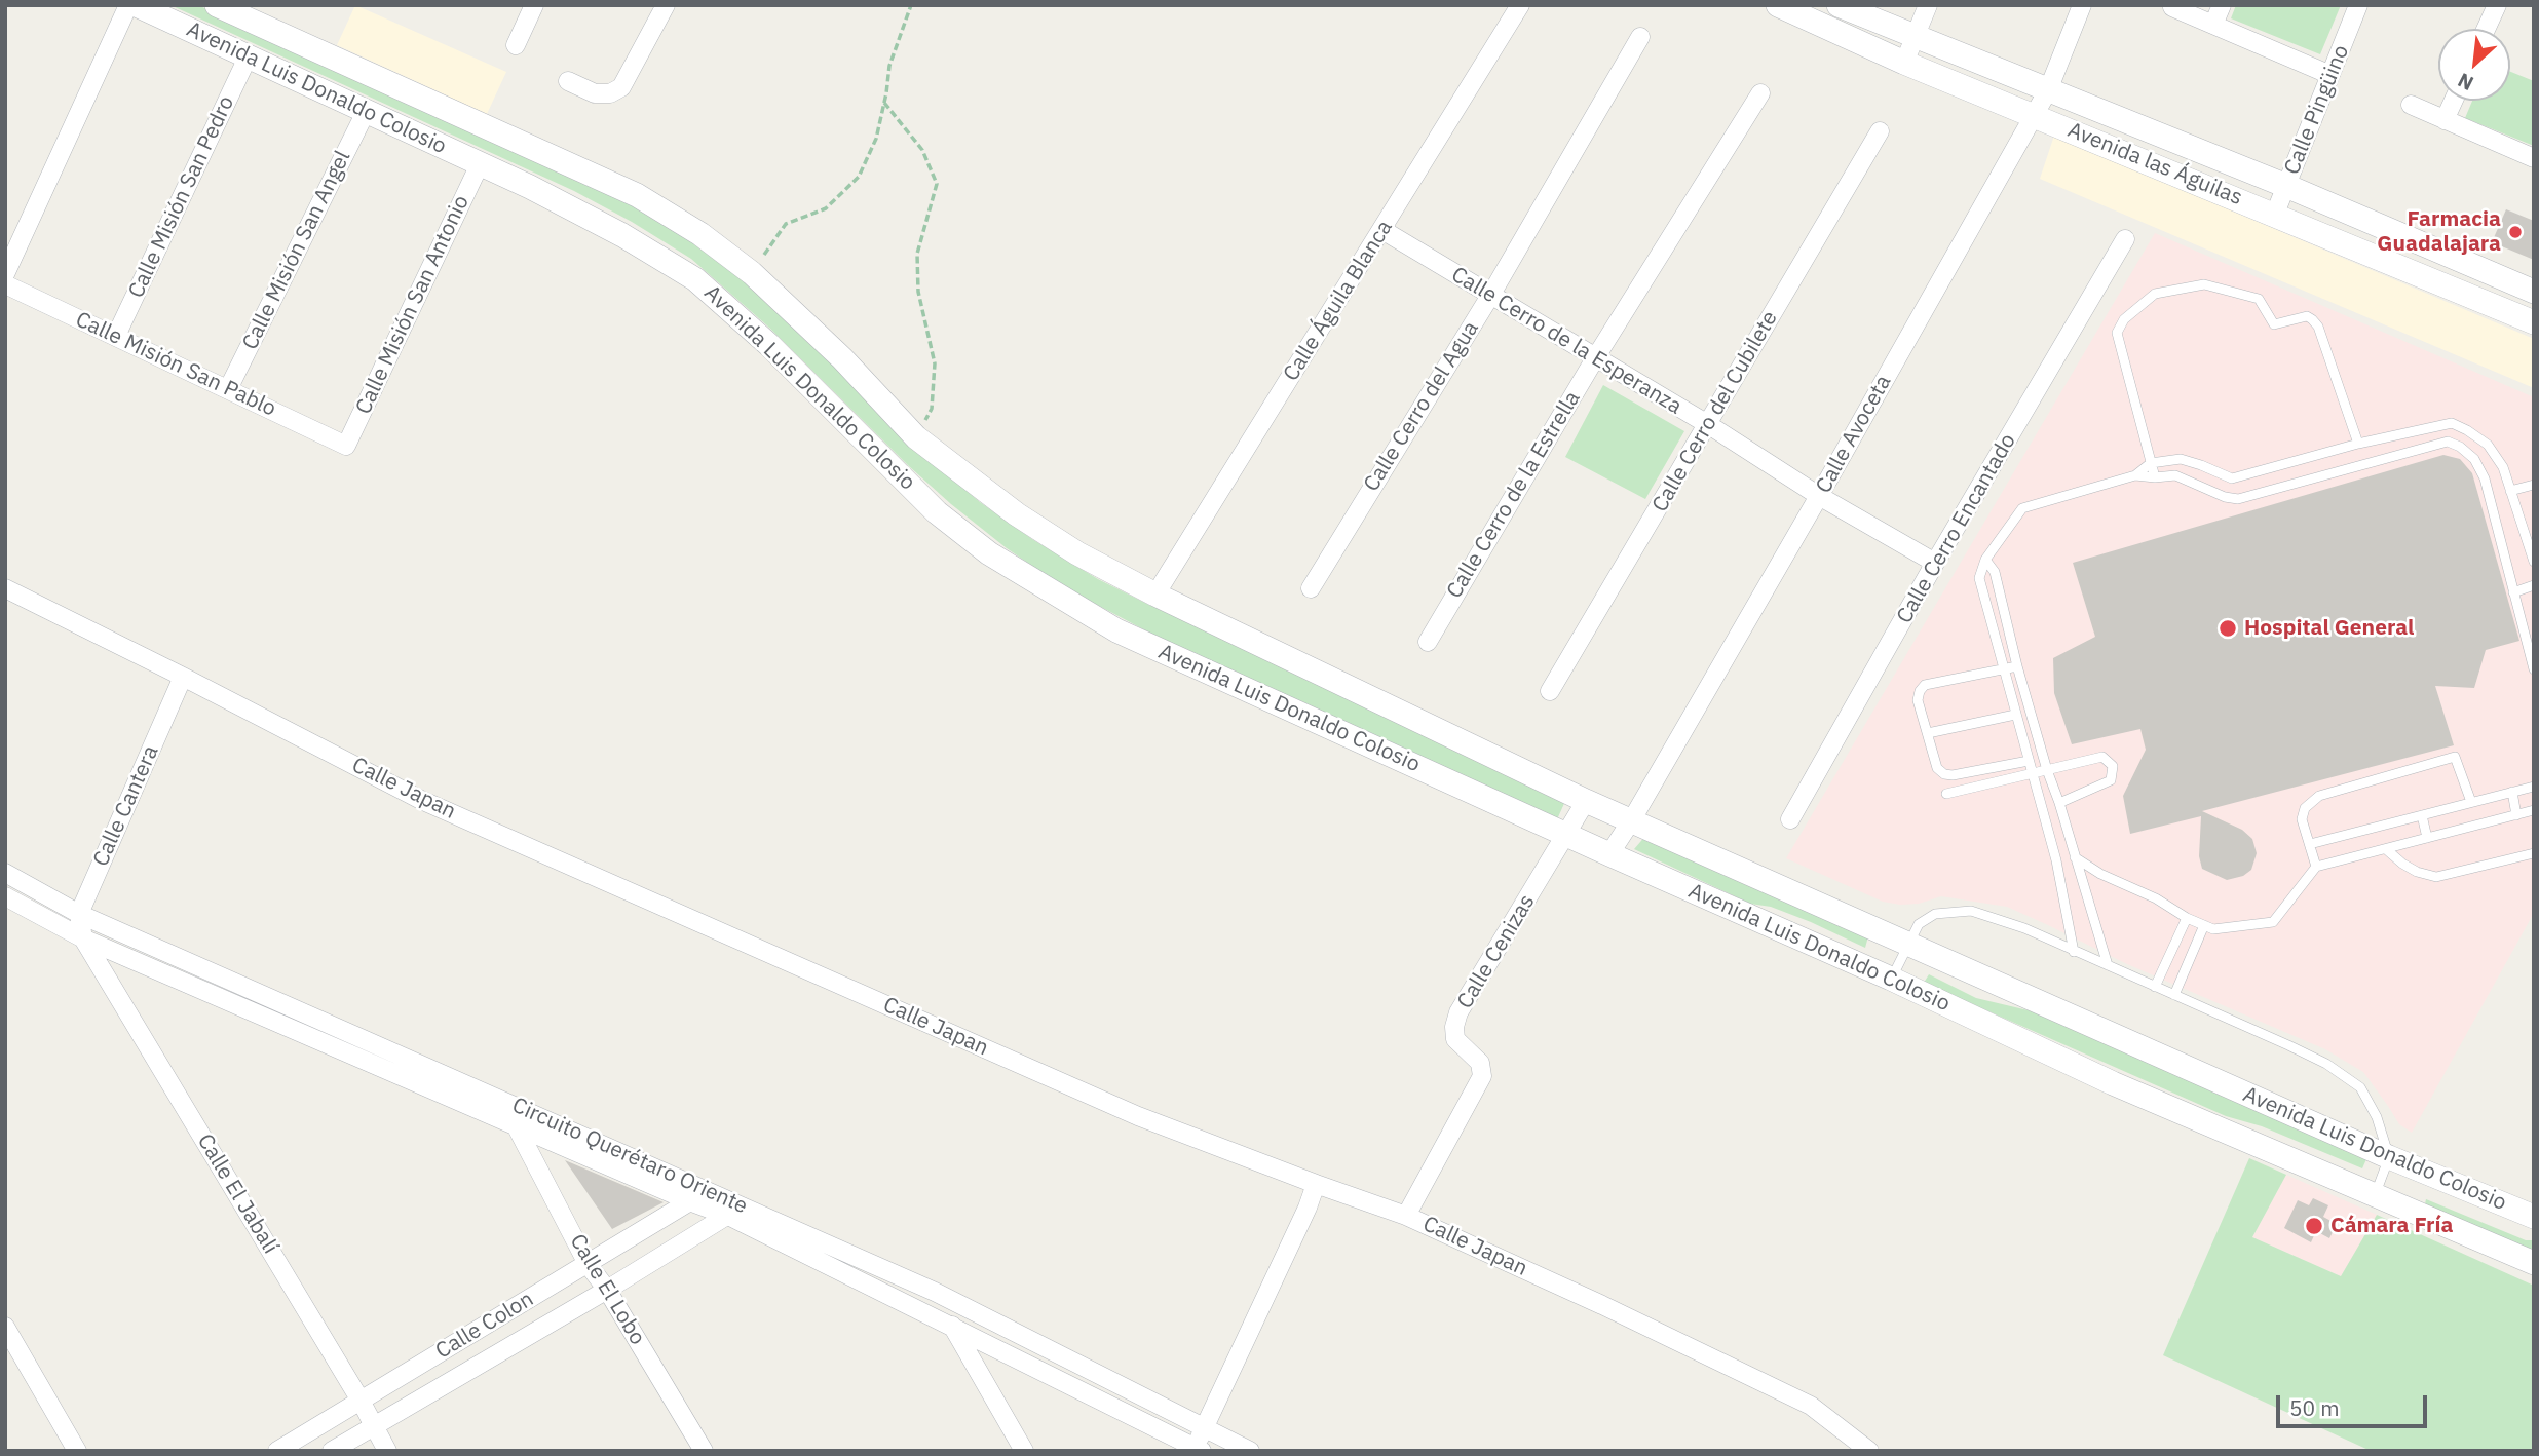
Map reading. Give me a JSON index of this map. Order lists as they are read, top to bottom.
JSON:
{
  "streets": {
    "street": [
      "Avenida Luis Donaldo Colosio",
      "Calle Pingüino",
      "Avenida las Águilas",
      "Calle Misión San Pedro",
      "Calle Misión San Angel",
      "Calle Águila Blanca",
      "Calle Misión San Antonio",
      "Calle Cerro de la Esperanza",
      "Calle Misión San Pablo",
      "Calle Cerro del Agua",
      "Calle Cerro del Cubilete",
      "Calle Avoceta",
      "Calle Cerro de la Estrella",
      "Calle Cerro Encantado",
      "Calle Japan",
      "Calle Cantera",
      "Calle Cenizas",
      "Circuito Querétaro Oriente",
      "Calle El Jabalí",
      "Calle El Lobo",
      "Calle Colon"
    ]
  },
  "crossings": [
    ["Avenida Luis Donaldo Colosio", "Calle Misión San Pedro"],
    ["Avenida Luis Donaldo Colosio", "Calle Misión San Angel"],
    ["Avenida Luis Donaldo Colosio", "Calle Águila Blanca"],
    ["Avenida Luis Donaldo Colosio", "Calle Misión San Antonio"],
    ["Avenida Luis Donaldo Colosio", "Calle Avoceta"],
    ["Avenida Luis Donaldo Colosio", "Calle Cenizas"],
    ["Calle Pingüino", "Avenida las Águilas"],
    ["Avenida las Águilas", "Calle Avoceta"],
    ["Calle Misión San Pedro", "Calle Misión San Pablo"],
    ["Calle Misión San Angel", "Calle Misión San Pablo"],
    ["Calle Águila Blanca", "Calle Cerro de la Esperanza"],
    ["Calle Misión San Antonio", "Calle Misión San Pablo"],
    ["Calle Cerro de la Esperanza", "Calle Cerro del Agua"],
    ["Calle Cerro de la Esperanza", "Calle Cerro del Cubilete"],
    ["Calle Cerro de la Esperanza", "Calle Avoceta"],
    ["Calle Cerro de la Esperanza", "Calle Cerro de la Estrella"],
    ["Calle Cerro de la Esperanza", "Calle Cerro Encantado"],
    ["Calle Japan", "Calle Cantera"],
    ["Calle Japan", "Calle Cenizas"],
    ["Calle Cantera", "Circuito Querétaro Oriente"],
    ["Circuito Querétaro Oriente", "Calle El Jabalí"],
    ["Circuito Querétaro Oriente", "Calle El Lobo"],
    ["Circuito Querétaro Oriente", "Calle Colon"],
    ["Calle El Jabalí", "Calle Colon"],
    ["Calle El Lobo", "Calle Colon"]
  ],
  "places": ["Farmacia Guadalajara", "Hospital General", "Cámara Fría"],
  "scale_bar": "50 m",
  "north": "bottom left"
}
